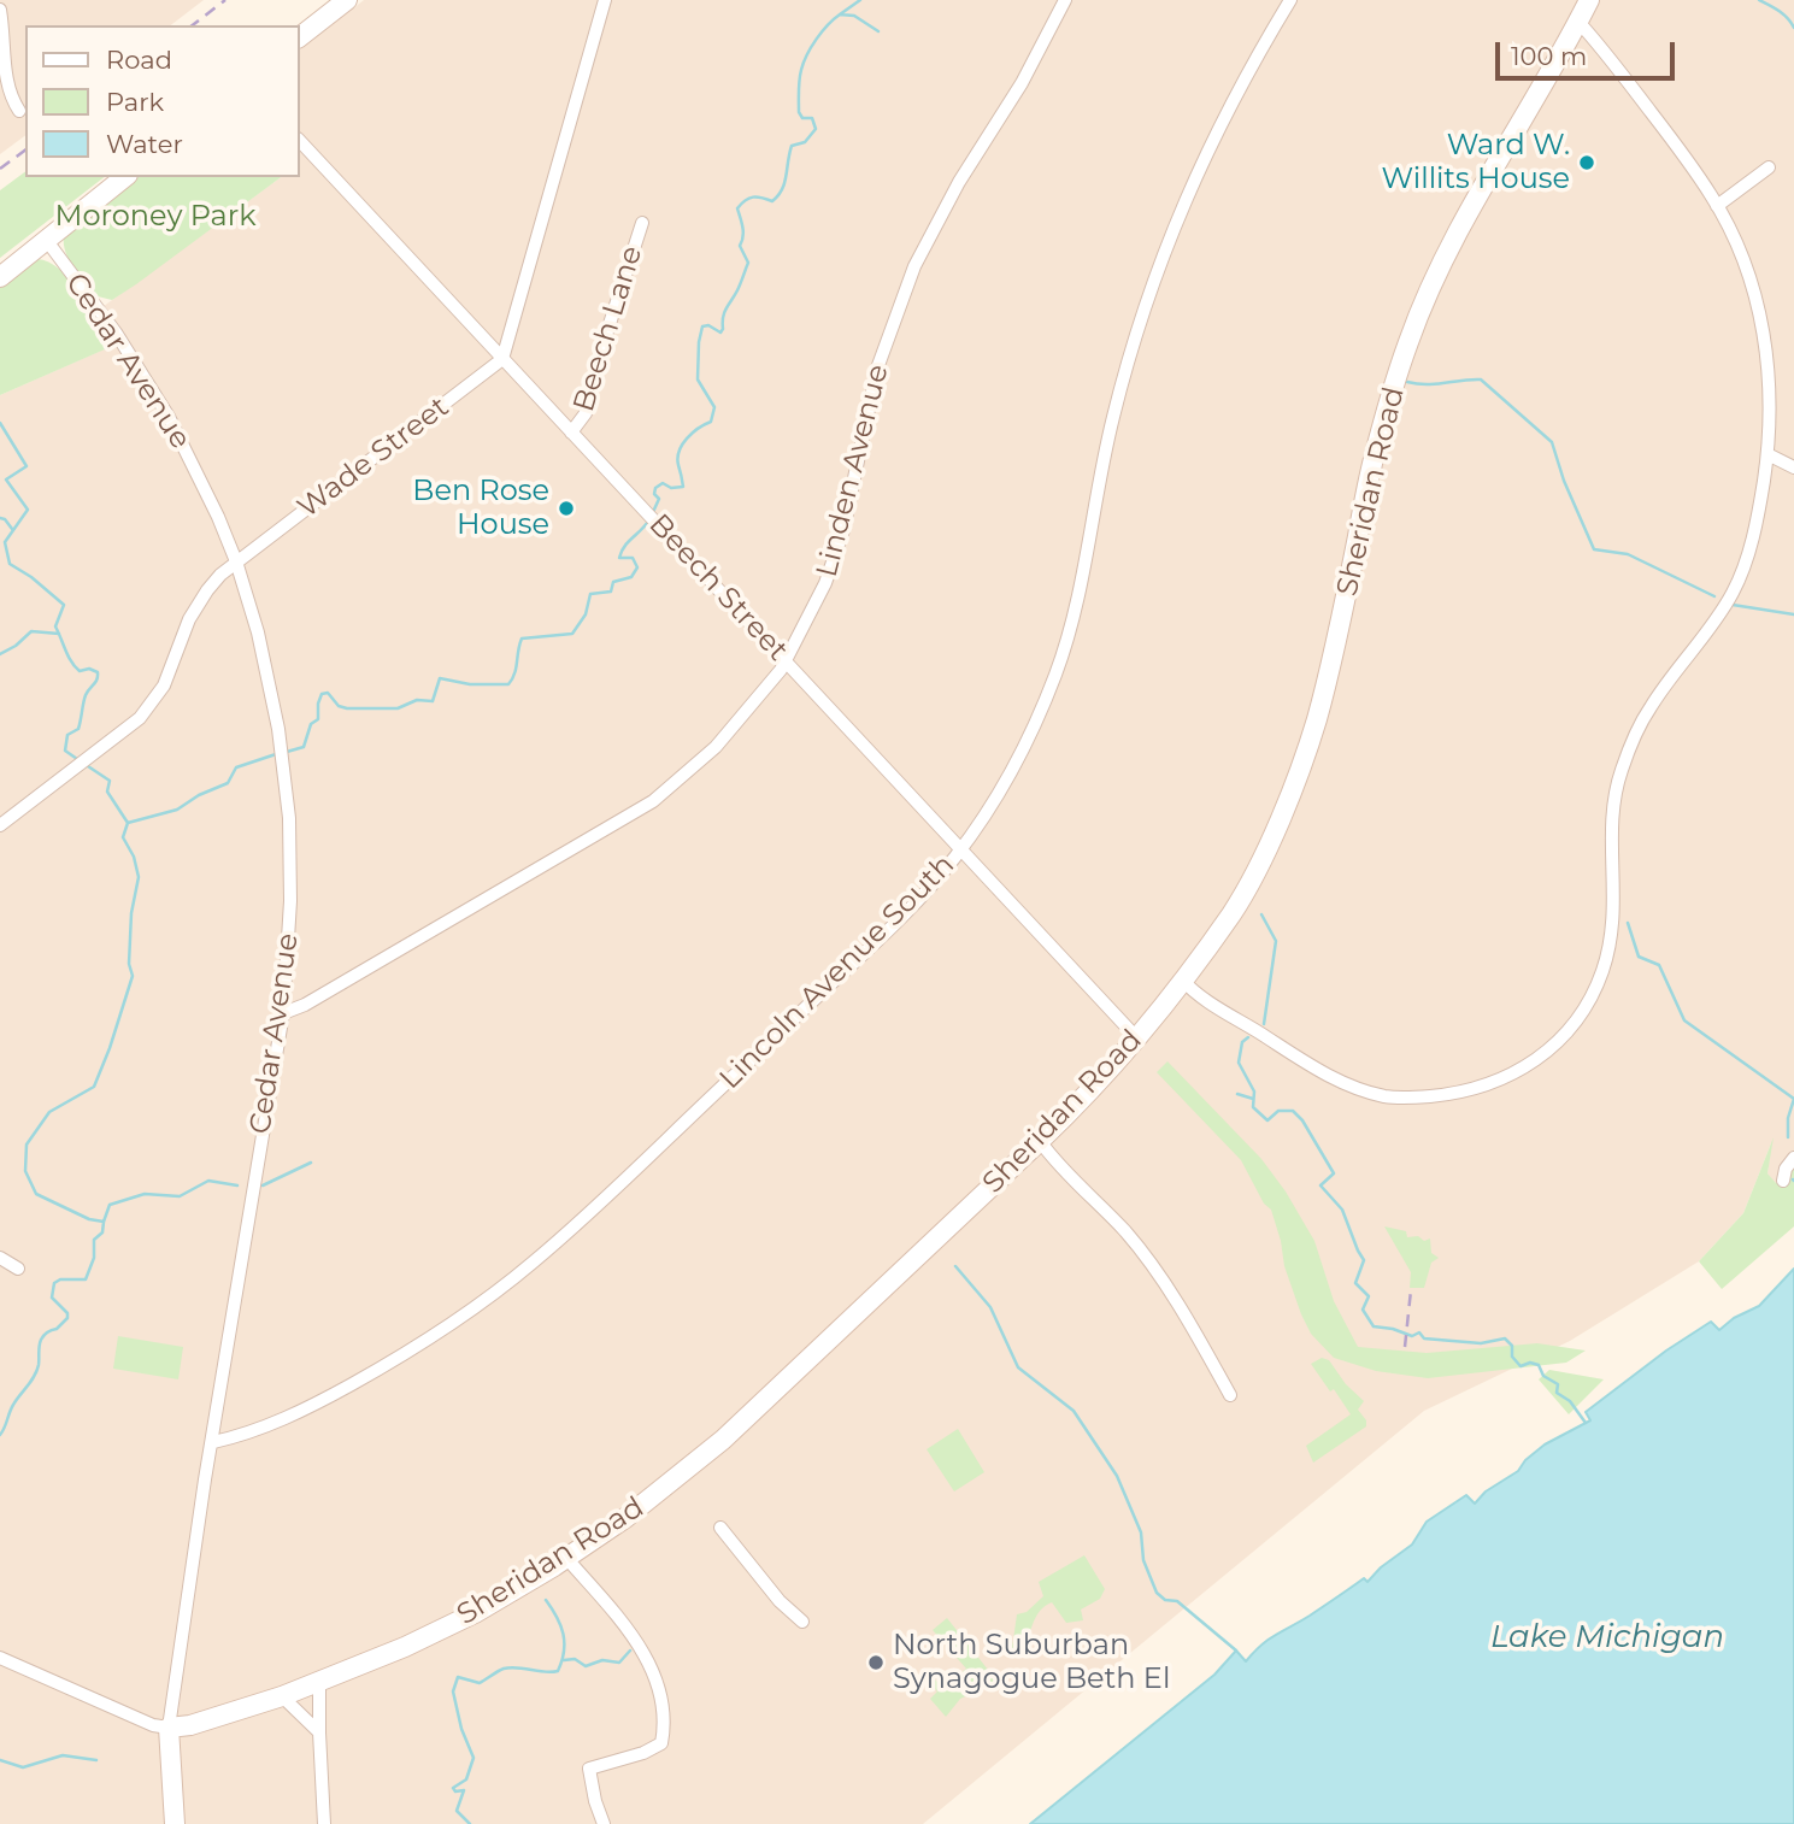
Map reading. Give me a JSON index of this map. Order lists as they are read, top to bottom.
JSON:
{
  "streets": {
    "street": [
      "Beech Lane",
      "Cedar Avenue",
      "Wade Street",
      "Linden Avenue",
      "Sheridan Road",
      "Beech Street",
      "Lincoln Avenue South"
    ]
  },
  "crossings": [
    ["Beech Lane", "Beech Street"],
    ["Cedar Avenue", "Wade Street"],
    ["Cedar Avenue", "Linden Avenue"],
    ["Cedar Avenue", "Sheridan Road"],
    ["Cedar Avenue", "Lincoln Avenue South"],
    ["Wade Street", "Beech Street"],
    ["Linden Avenue", "Beech Street"],
    ["Sheridan Road", "Beech Street"],
    ["Beech Street", "Lincoln Avenue South"]
  ],
  "water": ["Lake Michigan"],
  "parks": ["Moroney Park"],
  "places": ["Ward W. Willits House", "Ben Rose House", "North Suburban Synagogue Beth El"],
  "legend": ["Road", "Park", "Water"],
  "scale_bar": "100 m"
}
